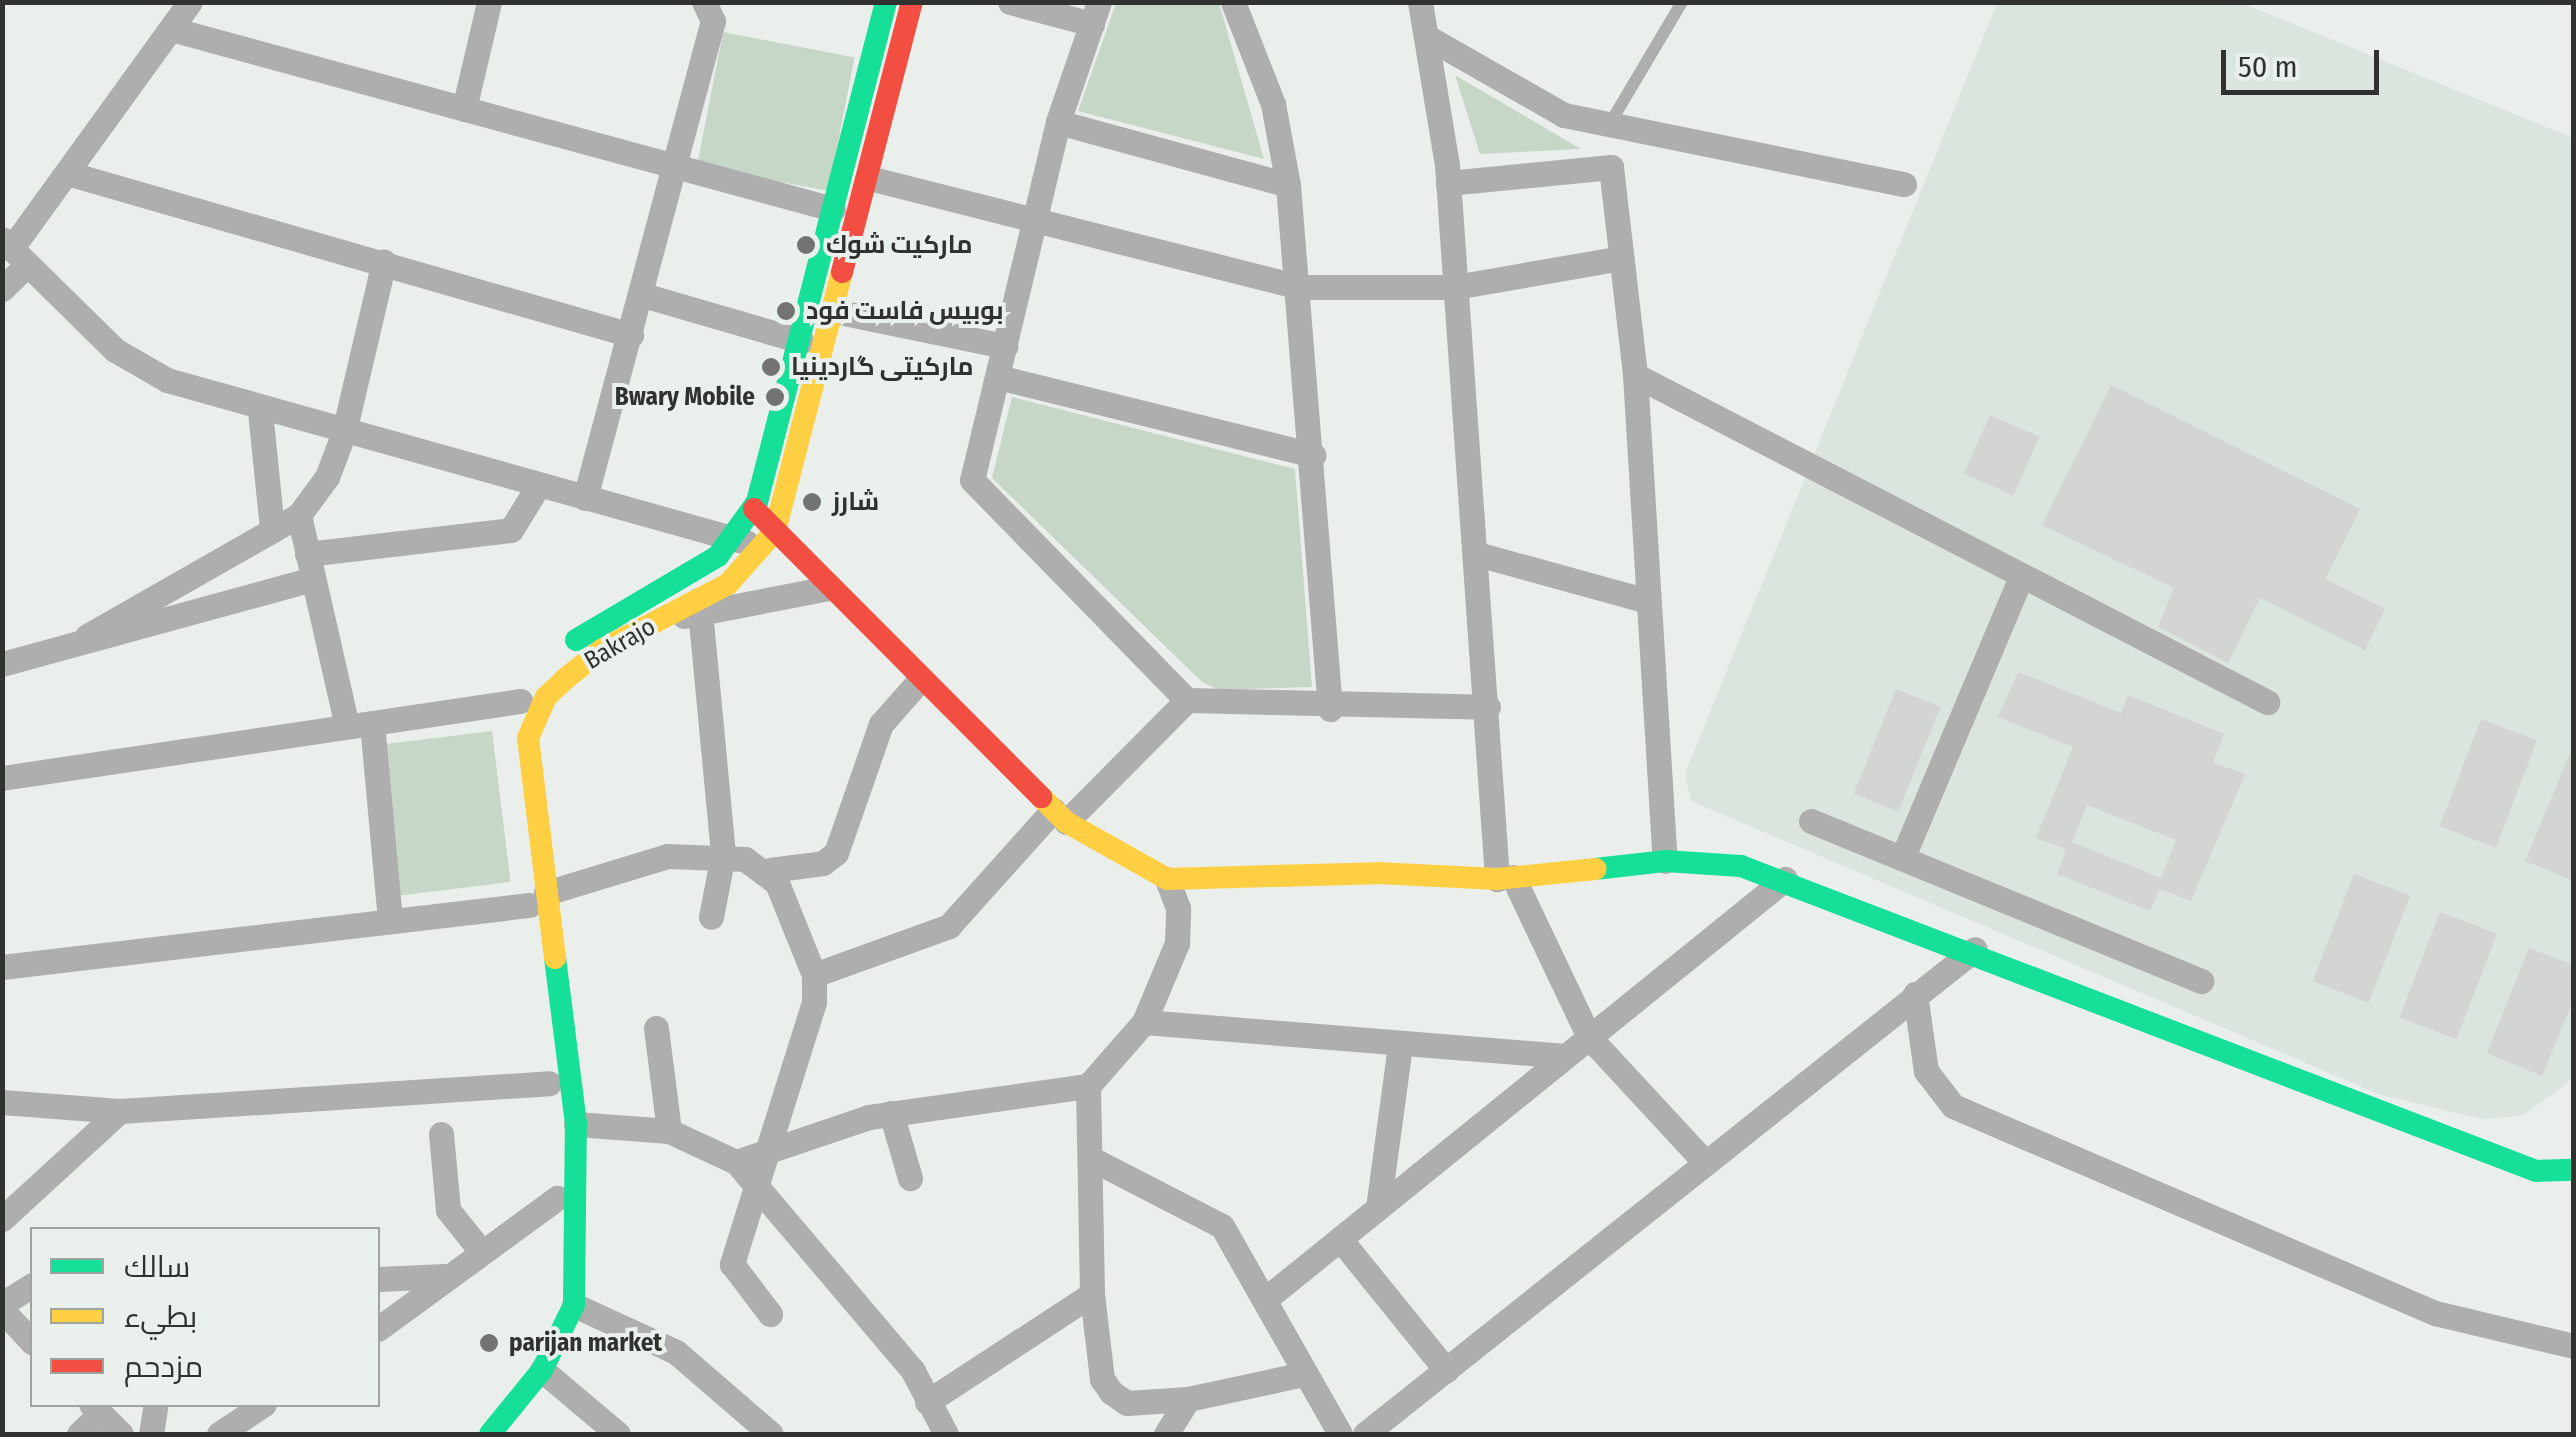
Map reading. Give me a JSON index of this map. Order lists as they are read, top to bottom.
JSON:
{
  "streets": {
    "street": ["Bakrajo"]
  },
  "places": [
    "ماركيت شوك",
    "بوبيس فاست فود",
    "مارکیتی گاردینیا",
    "Bwary Mobile",
    "شارز",
    "parijan market"
  ],
  "legend": ["سالك", "بطيء", "مزدحم"],
  "scale_bar": "50 m"
}
